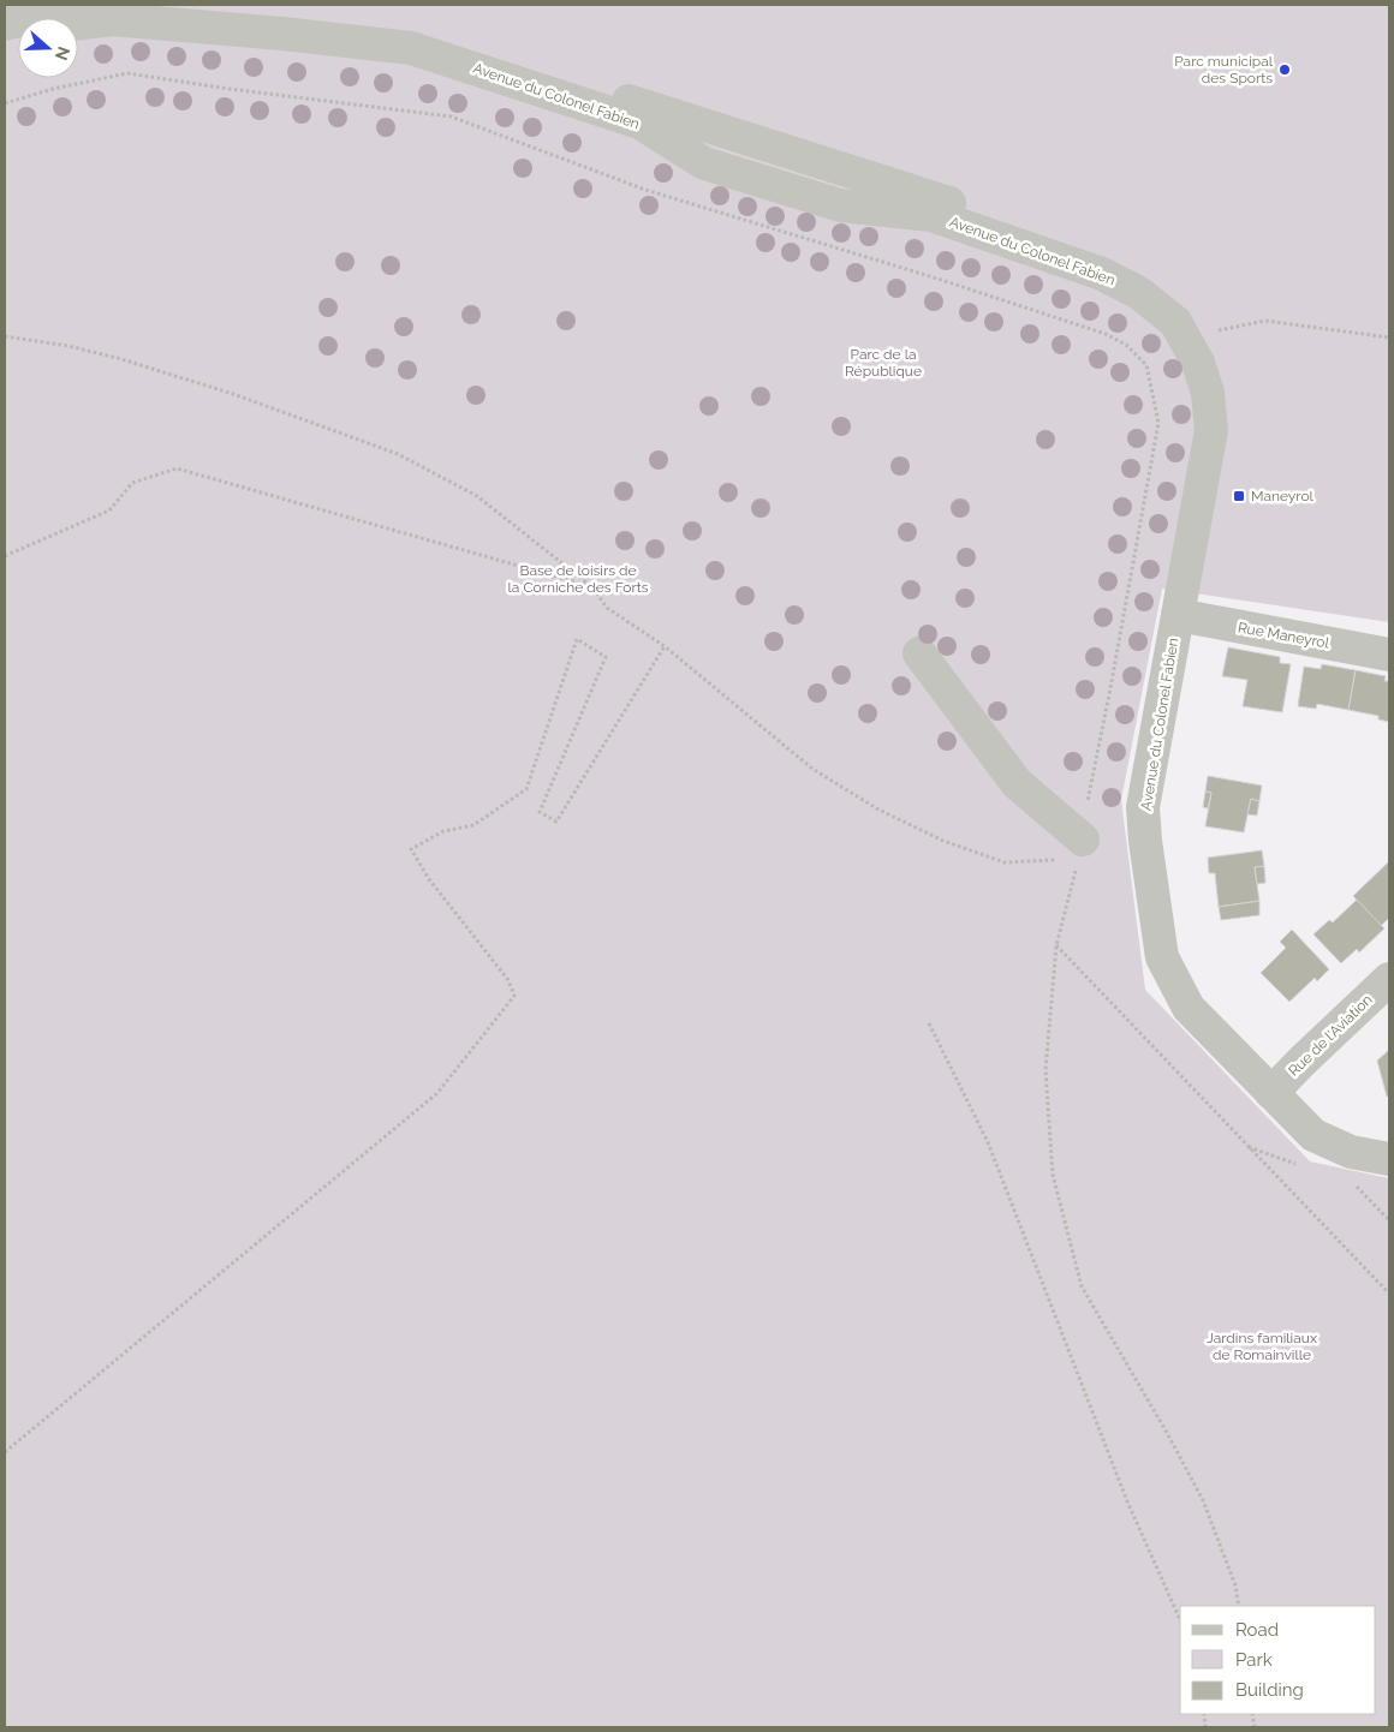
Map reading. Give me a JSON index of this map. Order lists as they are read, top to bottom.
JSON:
{
  "streets": {
    "street": ["Avenue du Colonel Fabien", "Rue Maneyrol", "Rue de l'Aviation"]
  },
  "crossings": [
    ["Avenue du Colonel Fabien", "Rue Maneyrol"],
    ["Avenue du Colonel Fabien", "Rue de l'Aviation"]
  ],
  "parks": ["Parc de la République", "Base de loisirs de la Corniche des Forts", "Jardins familiaux de Romainville"],
  "places": {
    "other": ["Parc municipal des Sports"],
    "transit": ["Maneyrol"]
  },
  "legend": ["Road", "Park", "Building"],
  "north": "right"
}
